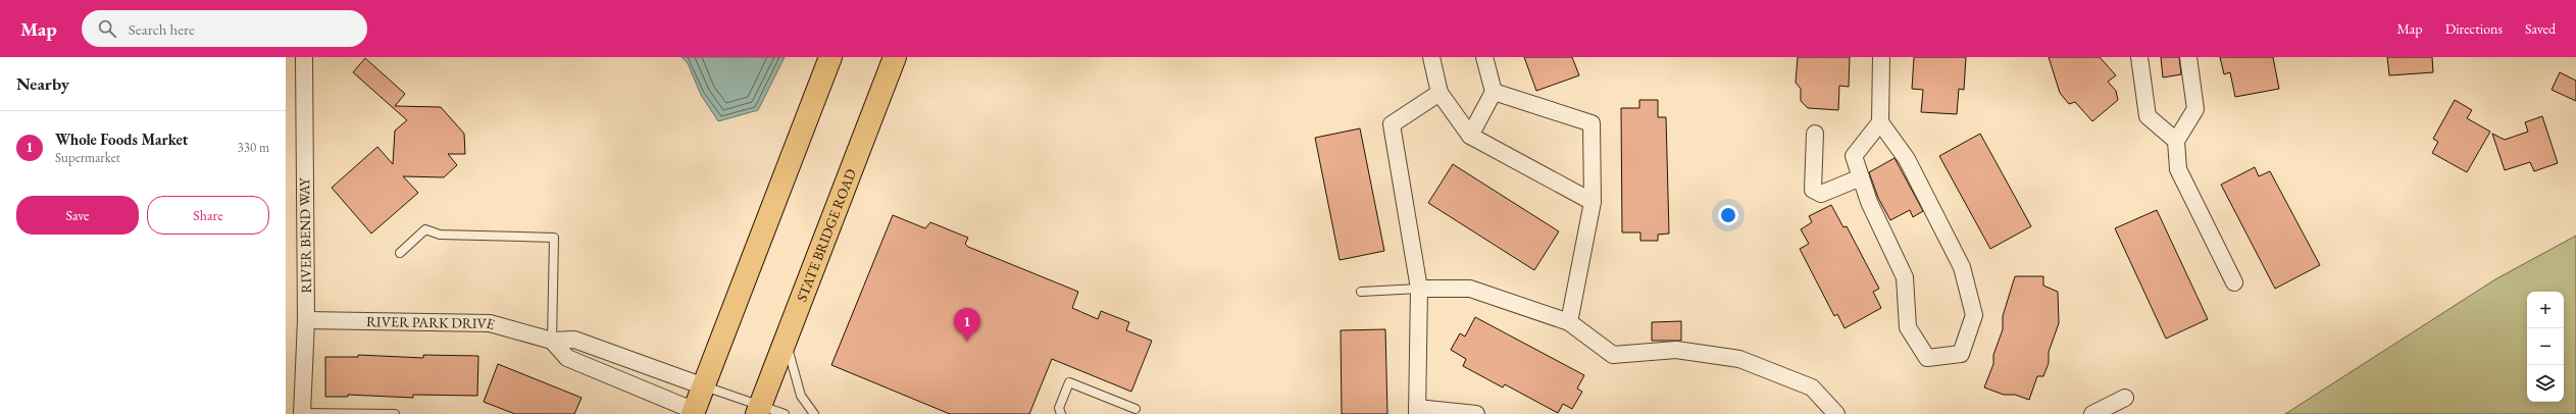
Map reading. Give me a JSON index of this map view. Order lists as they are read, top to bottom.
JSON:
{
  "streets": {
    "highway": ["STATE BRIDGE ROAD"],
    "street": ["RIVER BEND WAY", "RIVER PARK DRIVE"]
  },
  "crossings": [
    ["RIVER BEND WAY", "RIVER PARK DRIVE"]
  ],
  "page": {
    "header": "Map",
    "search": "Search here",
    "nav": ["Map", "Directions", "Saved"],
    "heading": "Nearby",
    "list": [
      {
        "mark": "1",
        "name": "Whole Foods Market",
        "note": "Supermarket",
        "value": "330 m"
      }
    ],
    "buttons": ["Save", "Share"],
    "map_buttons": ["+", "−"],
    "pins": "1"
  }
}
